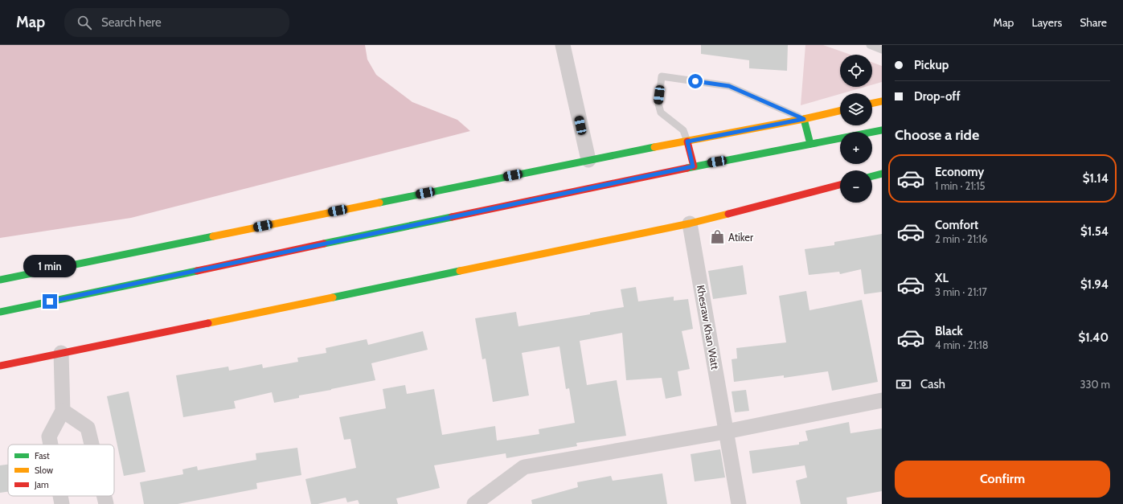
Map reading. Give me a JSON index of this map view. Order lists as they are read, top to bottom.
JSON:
{
  "streets": {
    "street": ["Khesraw Khan Watt"]
  },
  "places": {
    "shop": ["Atiker"]
  },
  "legend": ["Fast", "Slow", "Jam"],
  "page": {
    "header": "Map",
    "search": "Search here",
    "nav": ["Map", "Layers", "Share"],
    "banner": ["Pickup", "Drop-off"],
    "map_buttons": ["+", "−"],
    "heading": "Choose a ride",
    "list": [
      {
        "name": "Economy",
        "note": "1 min · 21:15",
        "value": "$1.14"
      },
      {
        "name": "Comfort",
        "note": "2 min · 21:16",
        "value": "$1.54"
      },
      {
        "name": "XL",
        "note": "3 min · 21:17",
        "value": "$1.94"
      },
      {
        "name": "Black",
        "note": "4 min · 21:18",
        "value": "$1.40"
      }
    ],
    "bubble": "1 min",
    "pay": ["Cash", "330 m"],
    "buttons": "Confirm"
  }
}
